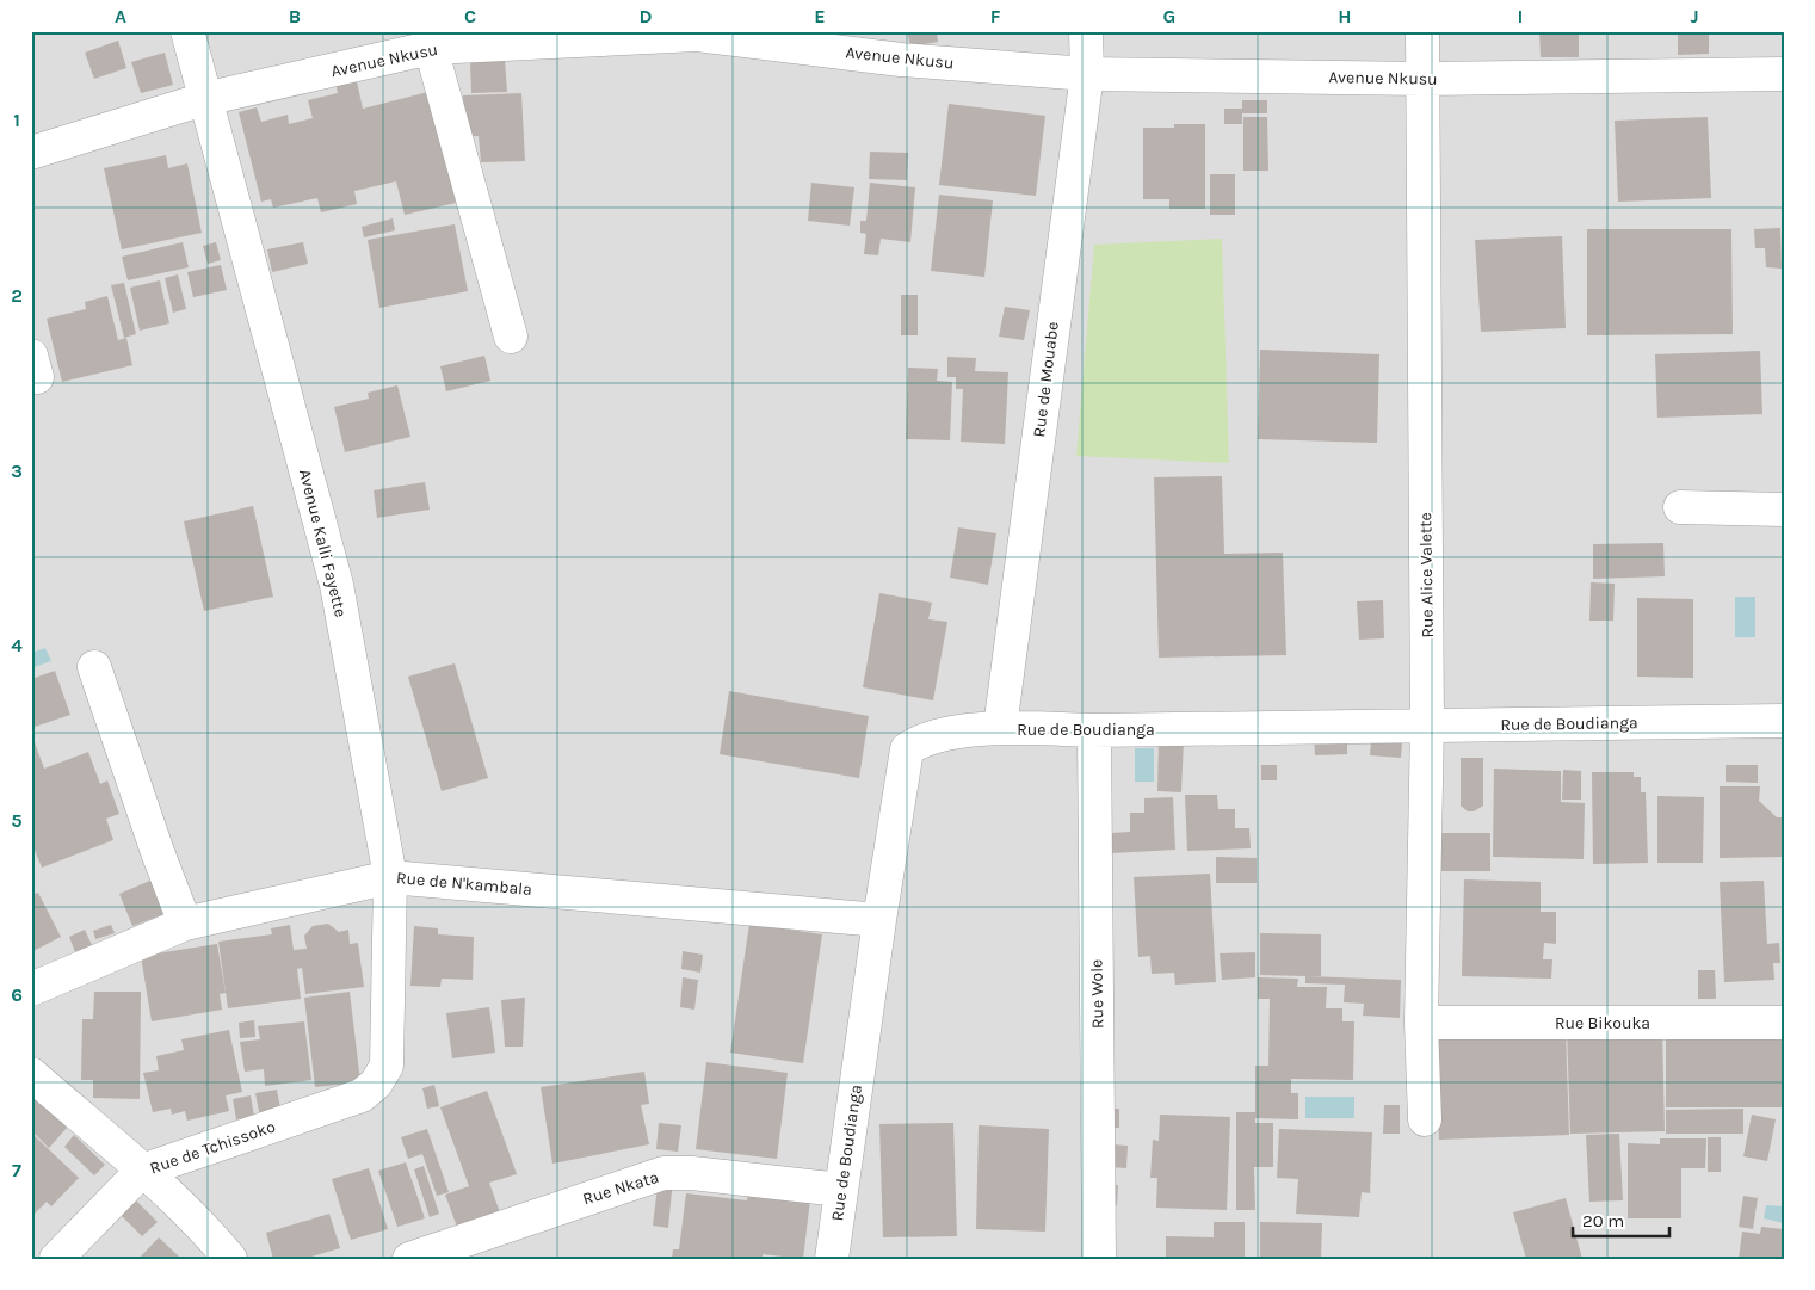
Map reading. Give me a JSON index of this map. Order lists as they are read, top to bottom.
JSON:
{
  "streets": {
    "street": [
      "Avenue Nkusu",
      "Rue de Mouabe",
      "Avenue Kalli Fayette",
      "Rue Alice Valette",
      "Rue de Boudianga",
      "Rue de N'kambala",
      "Rue Wole",
      "Rue Bikouka",
      "Rue de Tchissoko",
      "Rue Nkata"
    ]
  },
  "crossings": [
    ["Avenue Nkusu", "Rue de Mouabe"],
    ["Avenue Nkusu", "Avenue Kalli Fayette"],
    ["Avenue Nkusu", "Rue Alice Valette"],
    ["Rue de Mouabe", "Rue de Boudianga"],
    ["Avenue Kalli Fayette", "Rue de N'kambala"],
    ["Avenue Kalli Fayette", "Rue de Tchissoko"],
    ["Rue Alice Valette", "Rue de Boudianga"],
    ["Rue Alice Valette", "Rue Bikouka"],
    ["Rue de Boudianga", "Rue de N'kambala"],
    ["Rue de Boudianga", "Rue Wole"],
    ["Rue de Boudianga", "Rue Nkata"]
  ],
  "scale_bar": "20 m",
  "grid": {
    "columns": [
      "A",
      "B",
      "C",
      "D",
      "E",
      "F",
      "G",
      "H",
      "I",
      "J"
    ],
    "rows": [
      "1",
      "2",
      "3",
      "4",
      "5",
      "6",
      "7"
    ]
  }
}
